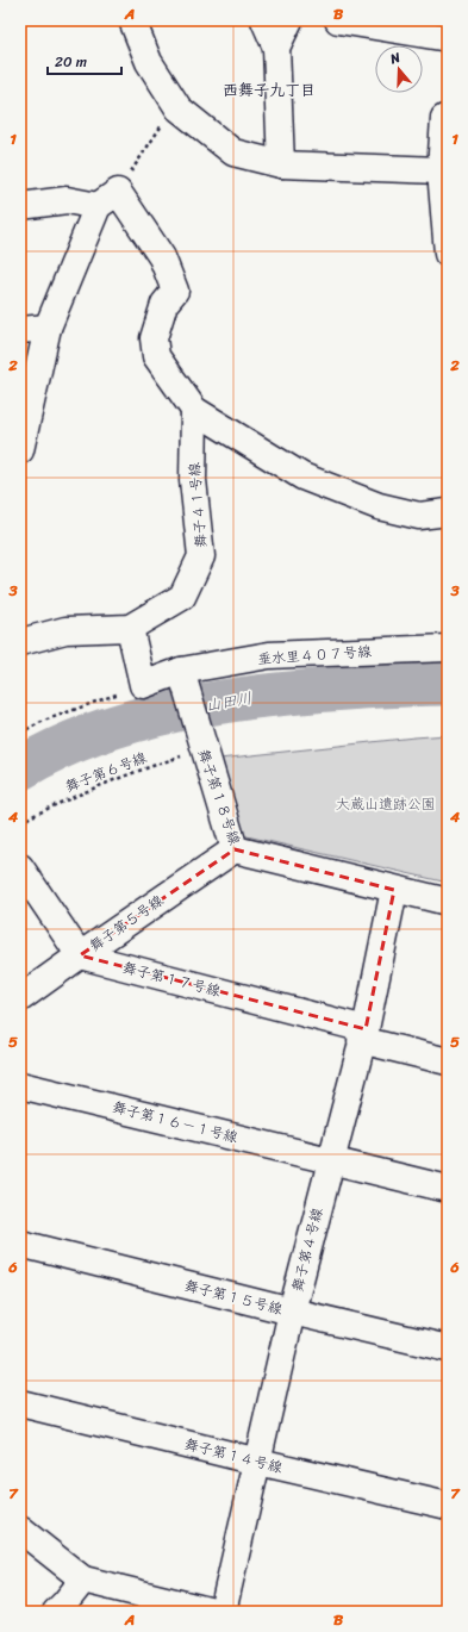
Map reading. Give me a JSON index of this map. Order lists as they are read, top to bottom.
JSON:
{
  "streets": {
    "street": [
      "舞子４１号線",
      "垂水里４０７号線",
      "舞子第１８号線",
      "舞子第５号線",
      "舞子第１７号線",
      "舞子第１６－１号線",
      "舞子第４号線",
      "舞子第１５号線",
      "舞子第１４号線"
    ],
    "path": ["舞子第６号線"]
  },
  "crossings": [
    ["垂水里４０７号線", "舞子第１８号線"],
    ["舞子第６号線", "舞子第１８号線"],
    ["舞子第１８号線", "舞子第５号線"],
    ["舞子第１８号線", "舞子第４号線"],
    ["舞子第５号線", "舞子第１７号線"],
    ["舞子第１７号線", "舞子第４号線"],
    ["舞子第１６－１号線", "舞子第４号線"],
    ["舞子第４号線", "舞子第１５号線"],
    ["舞子第４号線", "舞子第１４号線"]
  ],
  "districts": ["西舞子九丁目"],
  "water": ["山田川"],
  "parks": ["大蔵山遺跡公園"],
  "scale_bar": "20 m",
  "north": "top",
  "grid": {
    "columns": ["A", "B"],
    "rows": [
      "1",
      "2",
      "3",
      "4",
      "5",
      "6",
      "7"
    ]
  }
}
